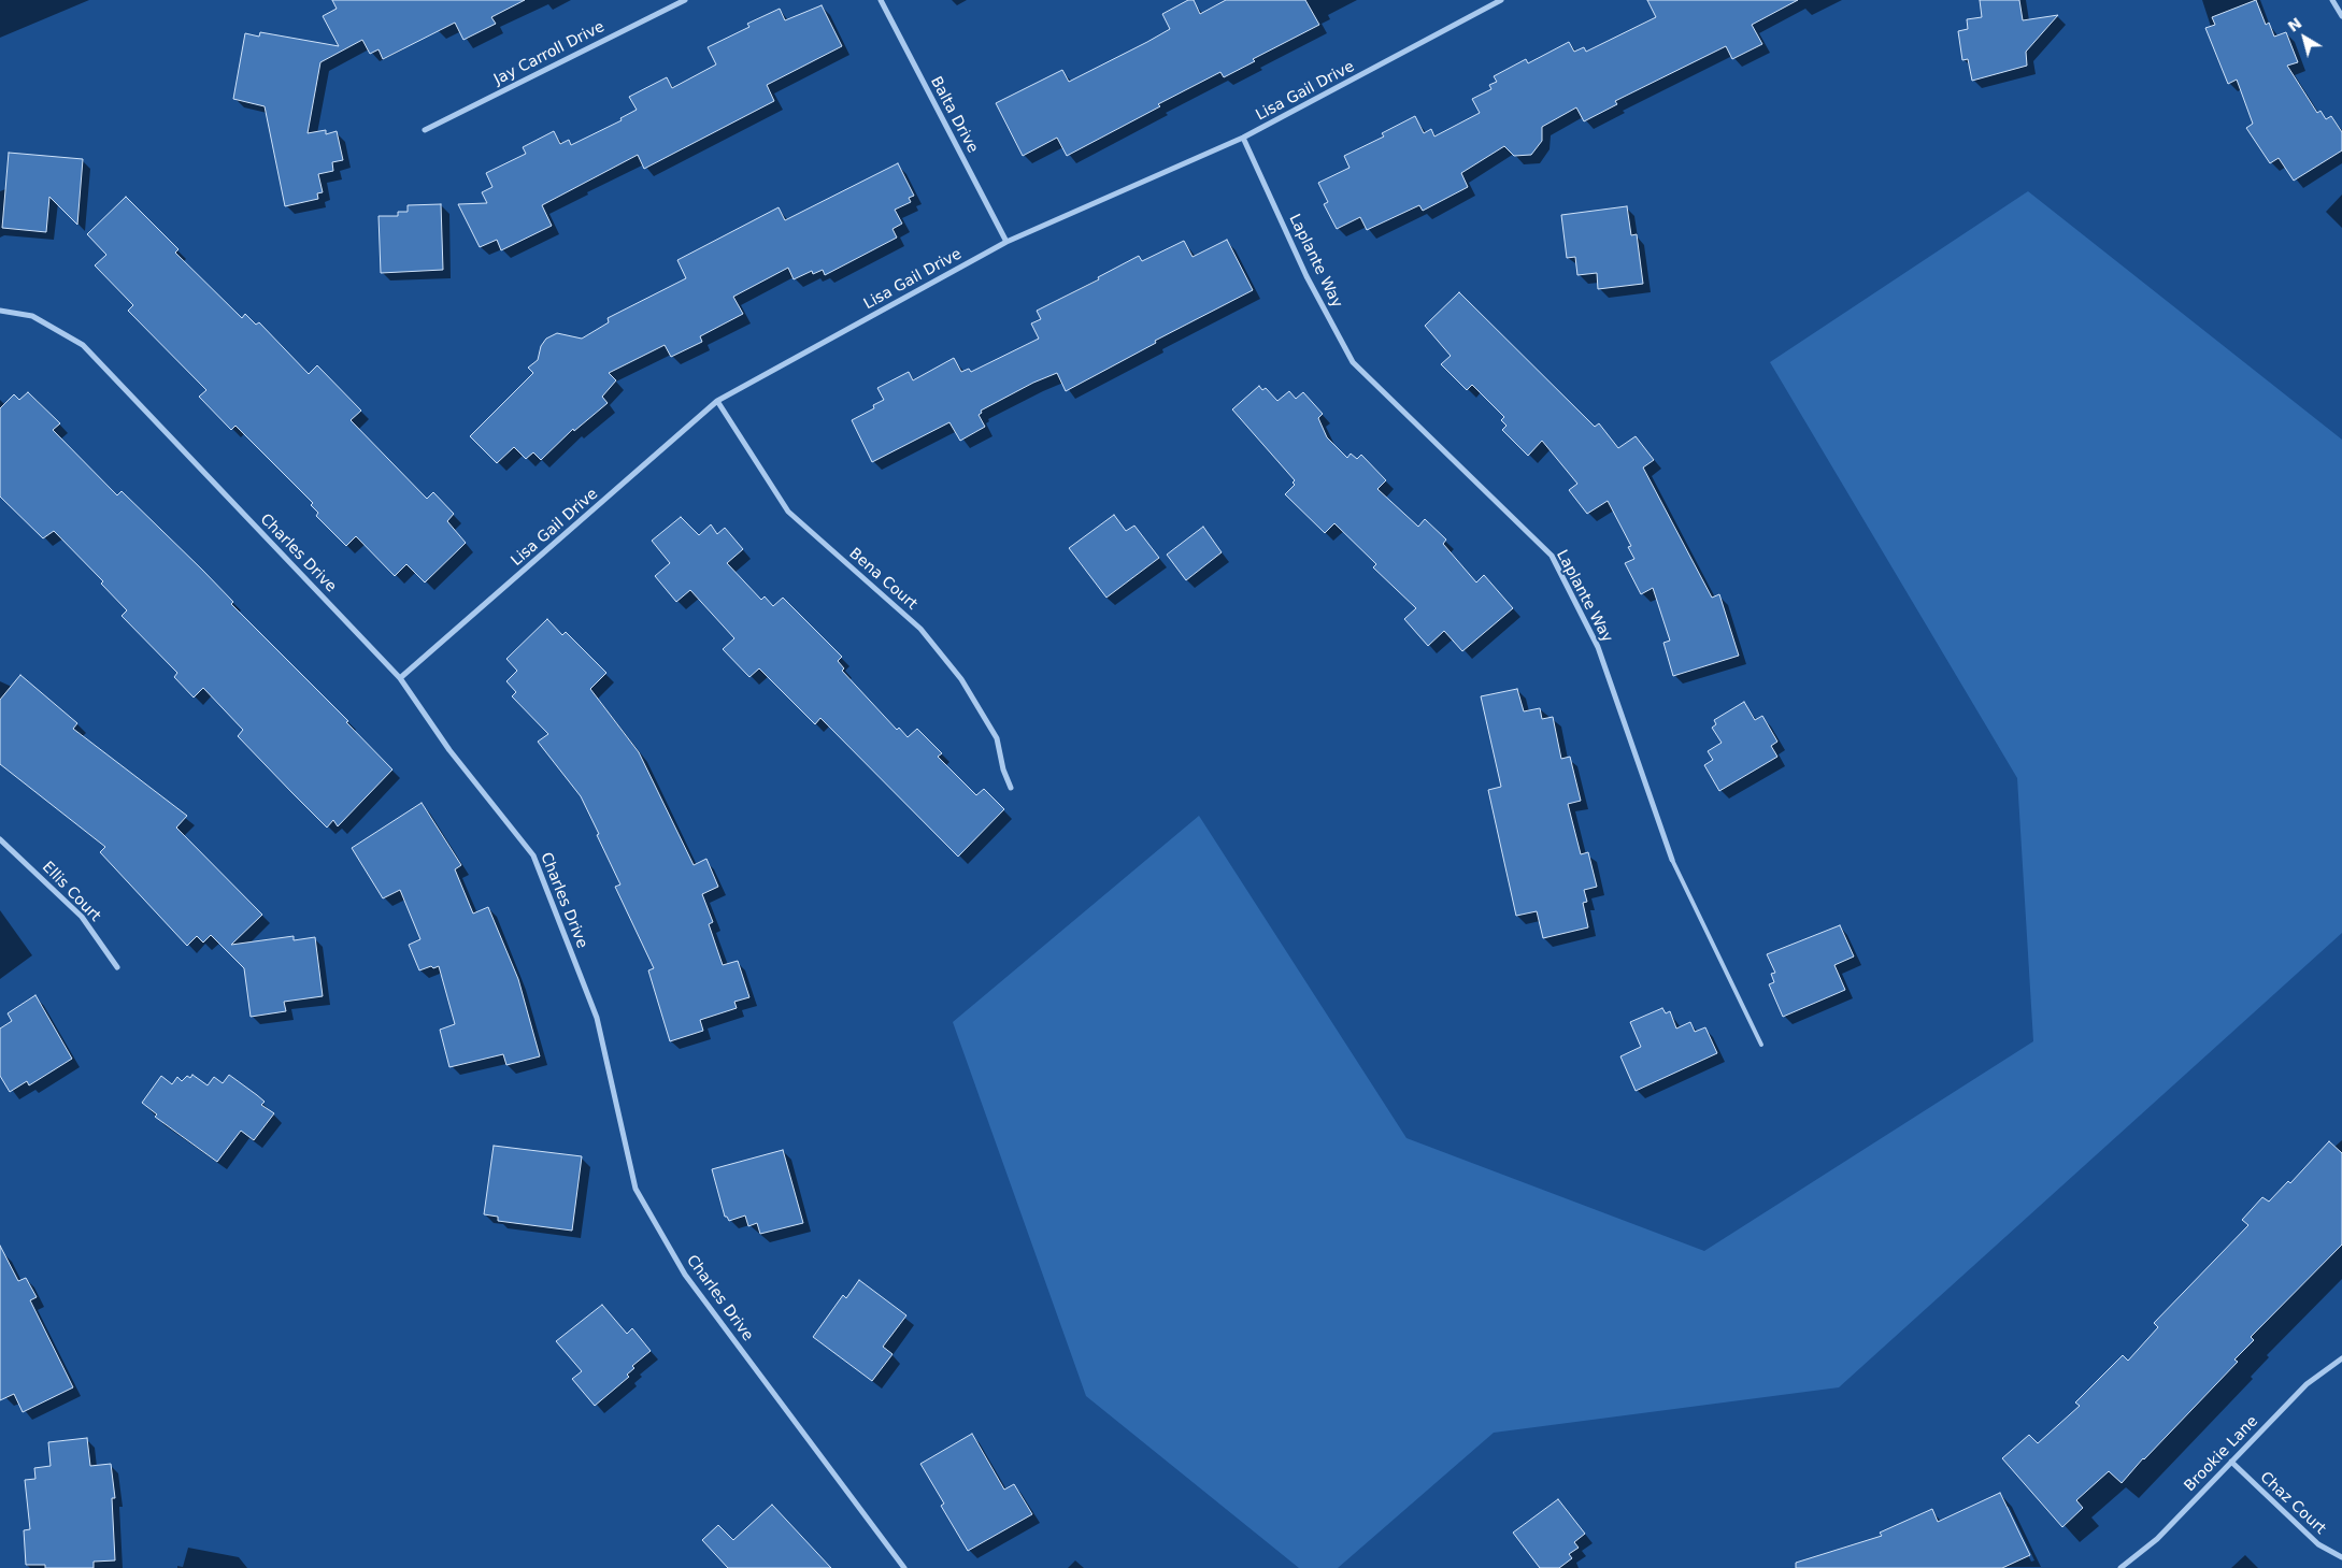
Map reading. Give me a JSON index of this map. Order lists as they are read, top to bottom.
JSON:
{
  "streets": {
    "street": [
      "Jay Carroll Drive",
      "Lisa Gail Drive",
      "Balta Drive",
      "Laplante Way",
      "Charles Drive",
      "Bena Court",
      "Ellis Court",
      "Brookie Lane",
      "Chaz Court"
    ]
  },
  "crossings": [
    ["Lisa Gail Drive", "Balta Drive"],
    ["Lisa Gail Drive", "Laplante Way"],
    ["Lisa Gail Drive", "Charles Drive"],
    ["Lisa Gail Drive", "Bena Court"],
    ["Brookie Lane", "Chaz Court"]
  ],
  "north": "top left"
}
